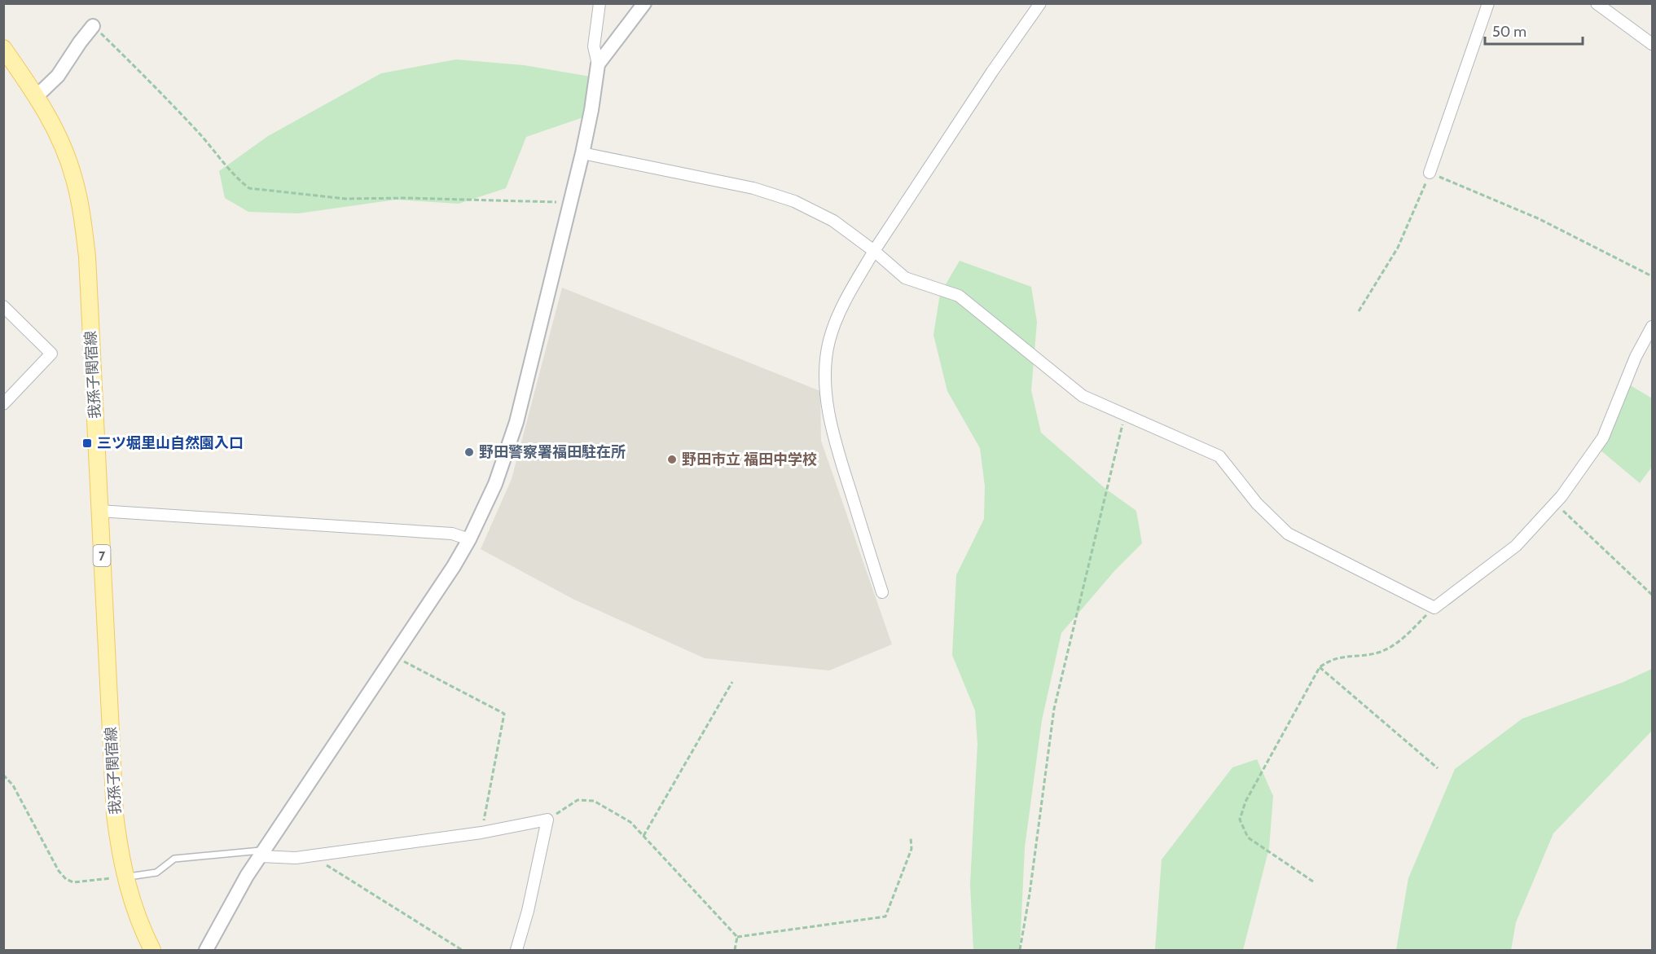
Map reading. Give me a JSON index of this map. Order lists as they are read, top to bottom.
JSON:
{
  "streets": {
    "main road": ["我孫子関宿線", "7"]
  },
  "places": {
    "transit": ["三ツ堀里山自然園入口"],
    "other": ["野田警察署福田駐在所", "野田市立 福田中学校"]
  },
  "scale_bar": "50 m"
}
